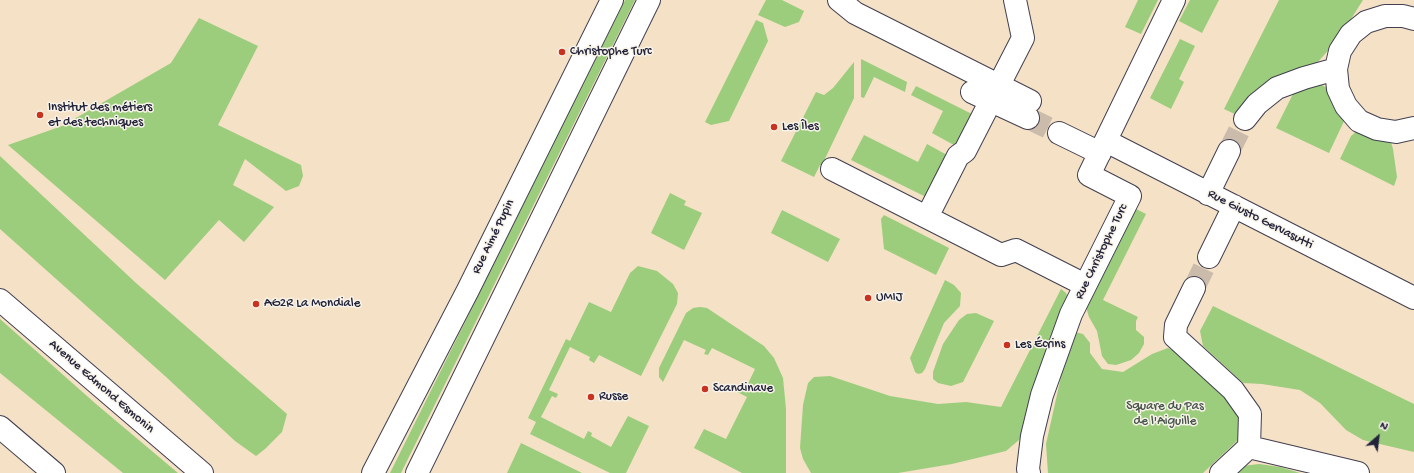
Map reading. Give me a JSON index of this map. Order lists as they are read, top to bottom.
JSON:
{
  "streets": {
    "street": [
      "Rue Giusto Gervasutti",
      "Rue Aimé Pupin",
      "Rue Christophe Turc",
      "Avenue Edmond Esmonin"
    ]
  },
  "crossings": [
    ["Rue Giusto Gervasutti", "Rue Christophe Turc"]
  ],
  "parks": ["Square du Pas de l'Aiguille"],
  "places": [
    "Christophe Turc",
    "Institut des métiers et des techniques",
    "Les Îles",
    "UMIJ",
    "AG2R La Mondiale",
    "Les Écrins",
    "Scandinave",
    "Russe"
  ],
  "north": "top right"
}
